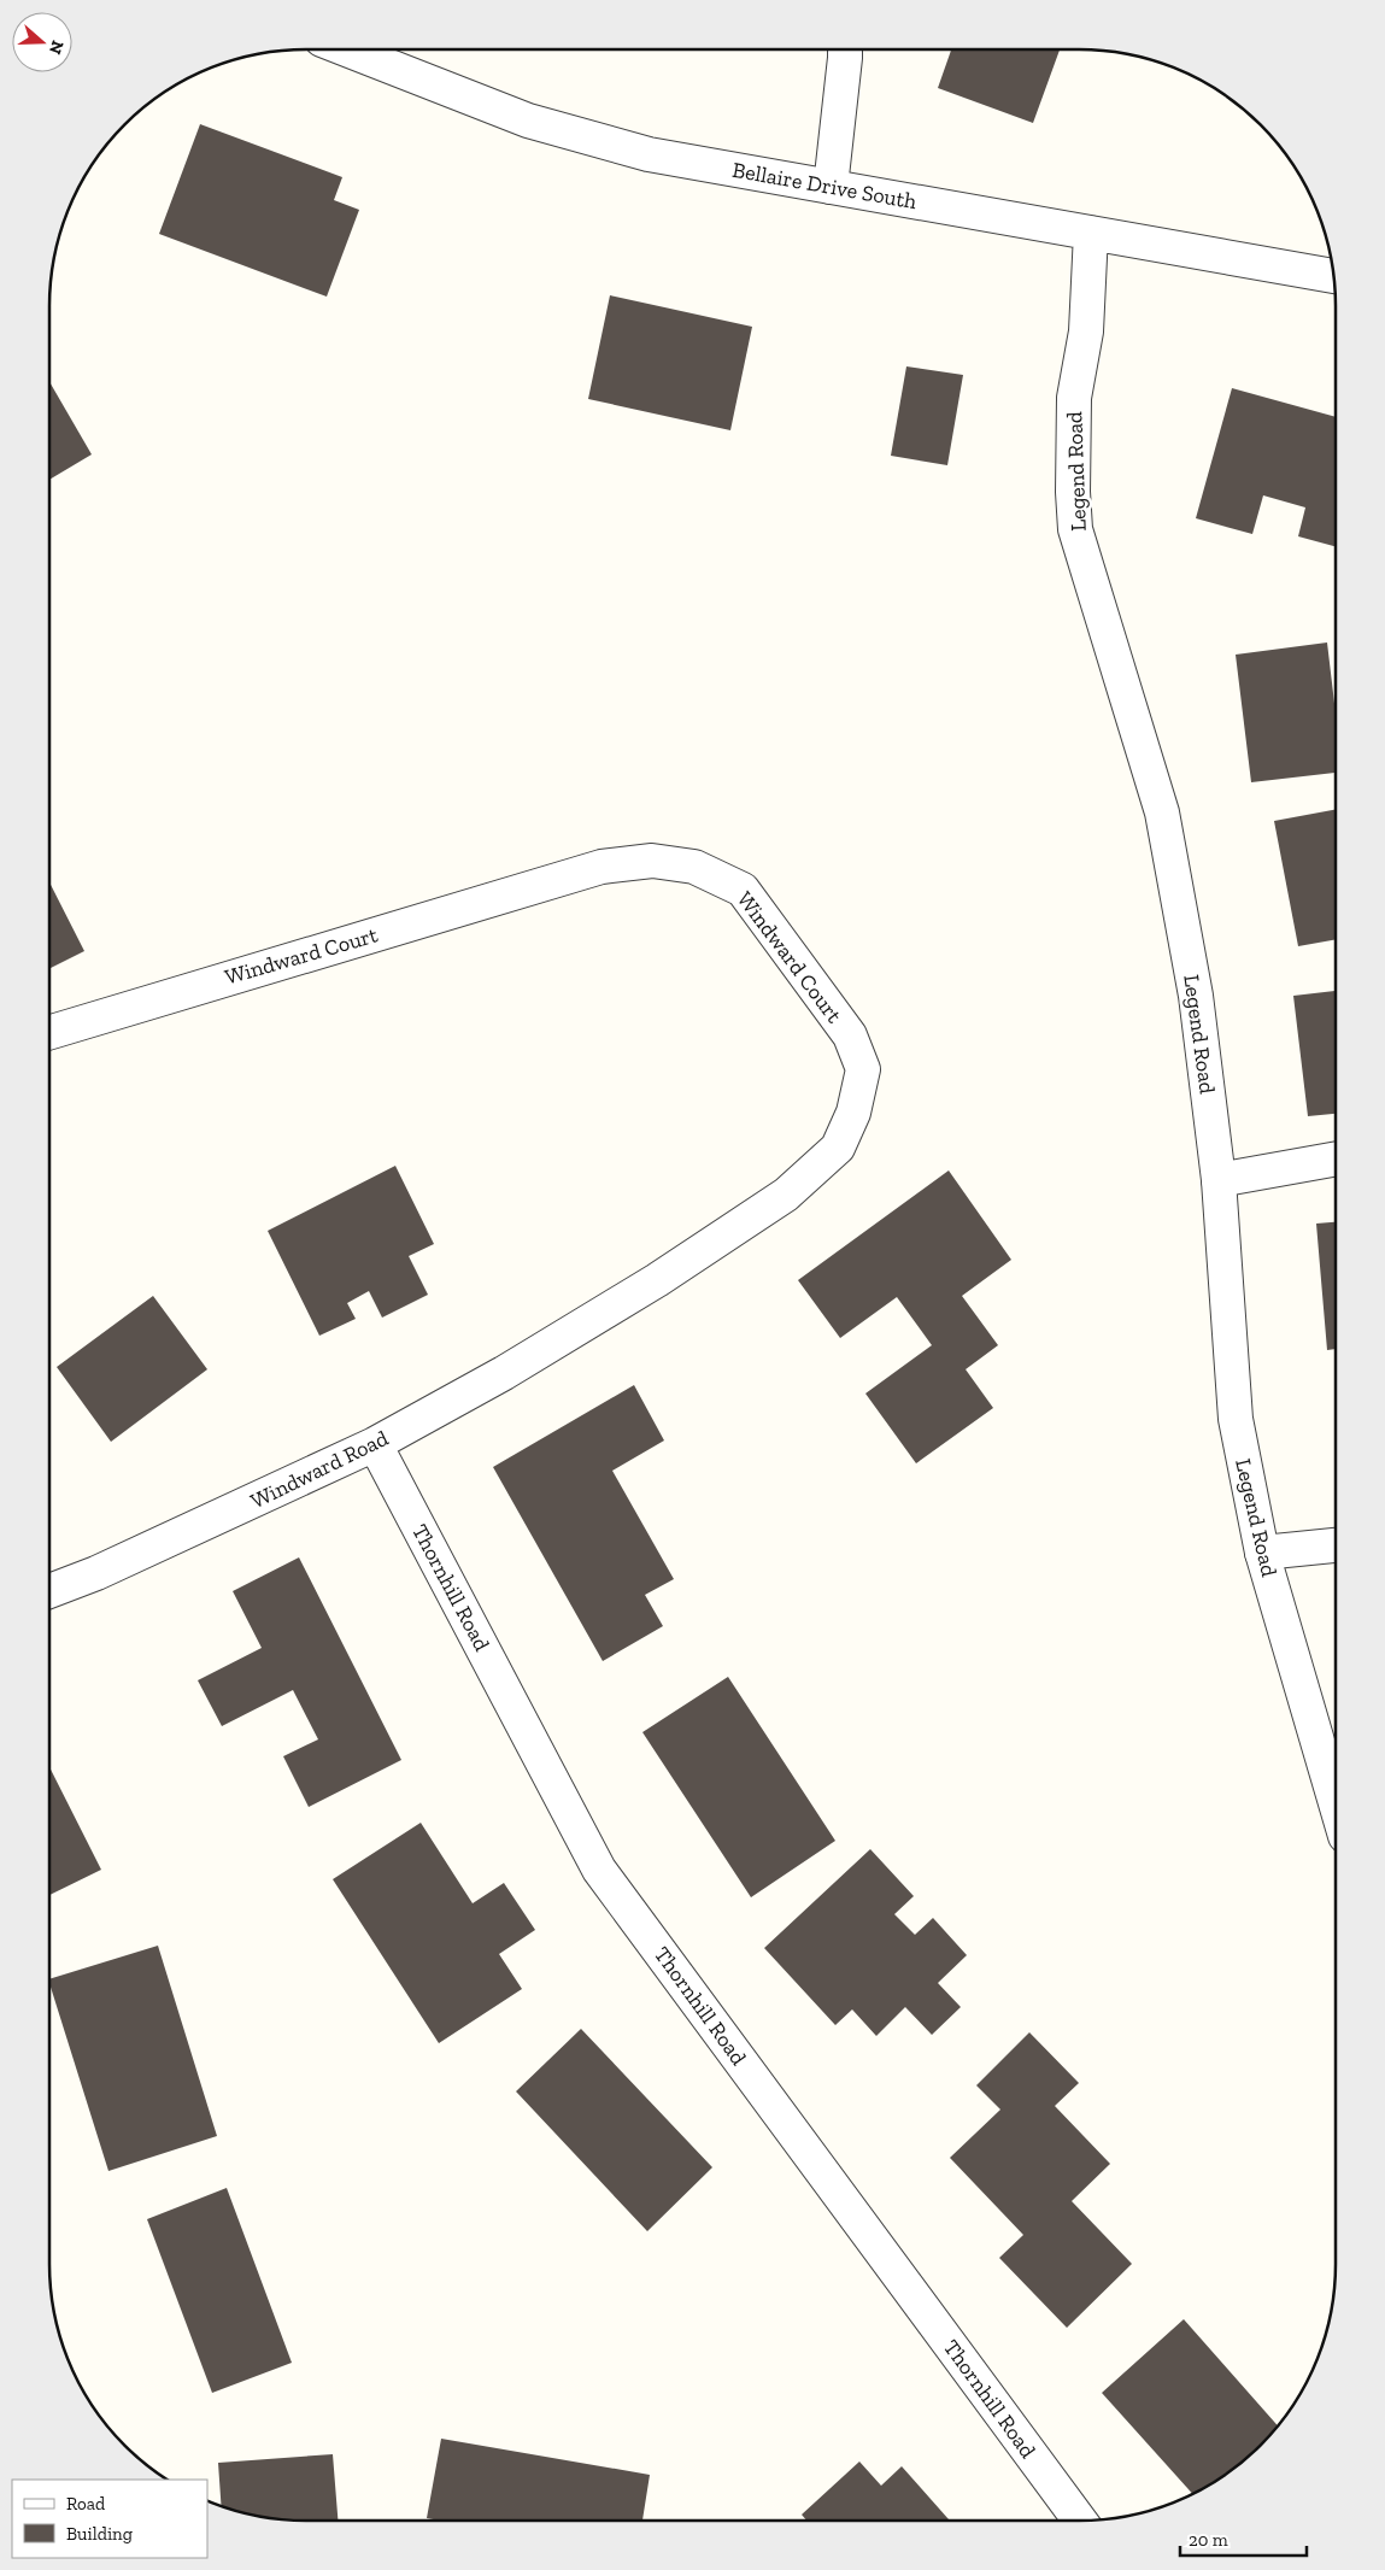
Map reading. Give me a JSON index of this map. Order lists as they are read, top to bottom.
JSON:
{
  "streets": {
    "street": [
      "Bellaire Drive South",
      "Legend Road",
      "Windward Court",
      "Windward Road",
      "Thornhill Road"
    ]
  },
  "crossings": [
    ["Bellaire Drive South", "Legend Road"],
    ["Windward Court", "Windward Road"],
    ["Windward Road", "Thornhill Road"]
  ],
  "legend": ["Road", "Building"],
  "scale_bar": "20 m",
  "north": "right"
}
